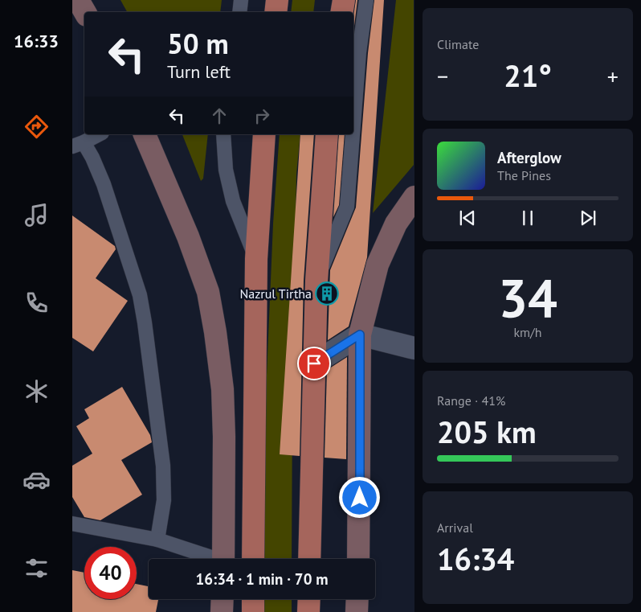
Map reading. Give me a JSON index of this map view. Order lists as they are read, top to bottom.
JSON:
{
  "places": {
    "building": ["Nazrul Tirtha"]
  },
  "page": {
    "tabs": "16:33",
    "tile": [
      "Climate",
      ["34", "km/h"],
      ["Range · 41%", "205 km"],
      ["Arrival", "16:34"]
    ],
    "turn": ["50 m", "Turn left"],
    "heat": ["−", "21°", "+"],
    "song": ["Afterglow", "The Pines"],
    "limit": "40",
    "trip": "16:34 · 1 min · 70 m"
  }
}
